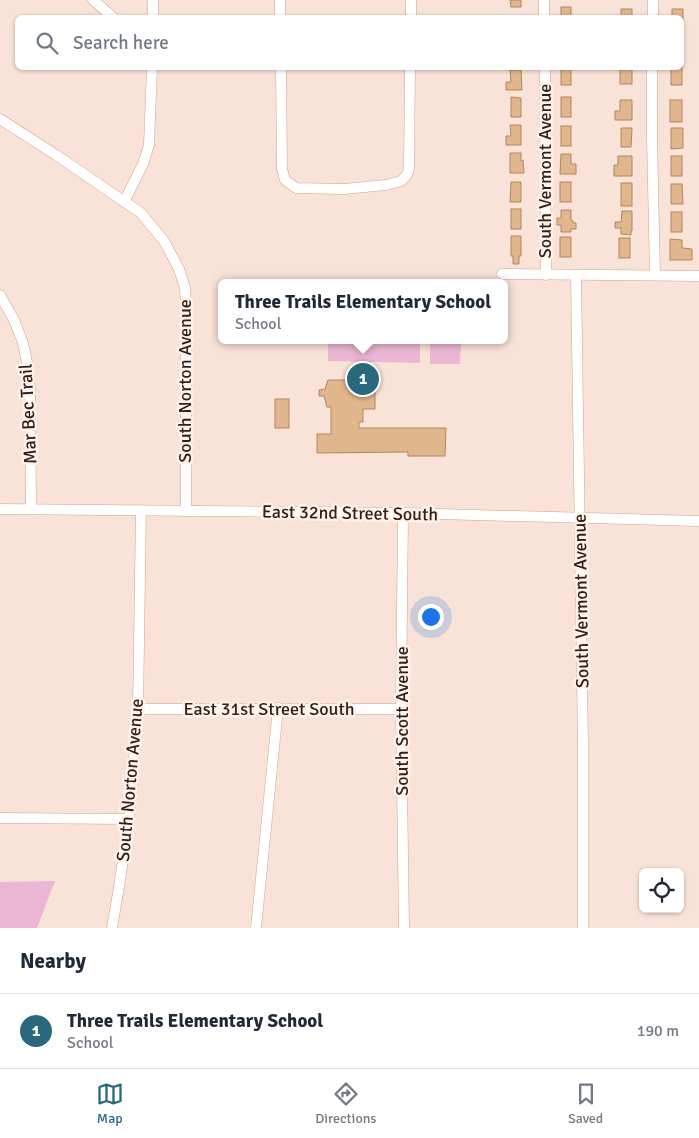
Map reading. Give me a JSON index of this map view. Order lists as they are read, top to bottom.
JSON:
{
  "streets": {
    "street": [
      "South Vermont Avenue",
      "South Norton Avenue",
      "Mar Bec Trail",
      "East 32nd Street South",
      "East 31st Street South",
      "South Scott Avenue"
    ]
  },
  "crossings": [
    ["South Vermont Avenue", "East 32nd Street South"],
    ["South Norton Avenue", "East 32nd Street South"],
    ["South Norton Avenue", "East 31st Street South"],
    ["Mar Bec Trail", "East 32nd Street South"],
    ["East 32nd Street South", "South Scott Avenue"],
    ["East 31st Street South", "South Scott Avenue"]
  ],
  "page": {
    "search": "Search here",
    "popup": ["Three Trails Elementary School", "School"],
    "pins": "1",
    "heading": "Nearby",
    "list": [
      {
        "mark": "1",
        "name": "Three Trails Elementary School",
        "note": "School",
        "value": "190 m"
      }
    ],
    "nav": ["Map", "Directions", "Saved"]
  }
}
